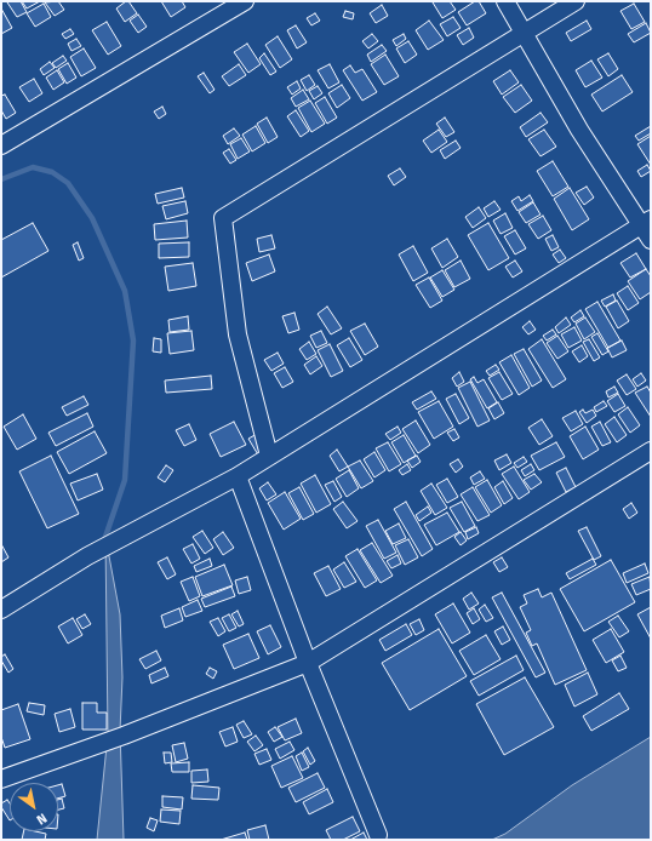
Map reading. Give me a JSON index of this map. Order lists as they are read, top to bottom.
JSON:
{
  "north": "bottom right"
}
